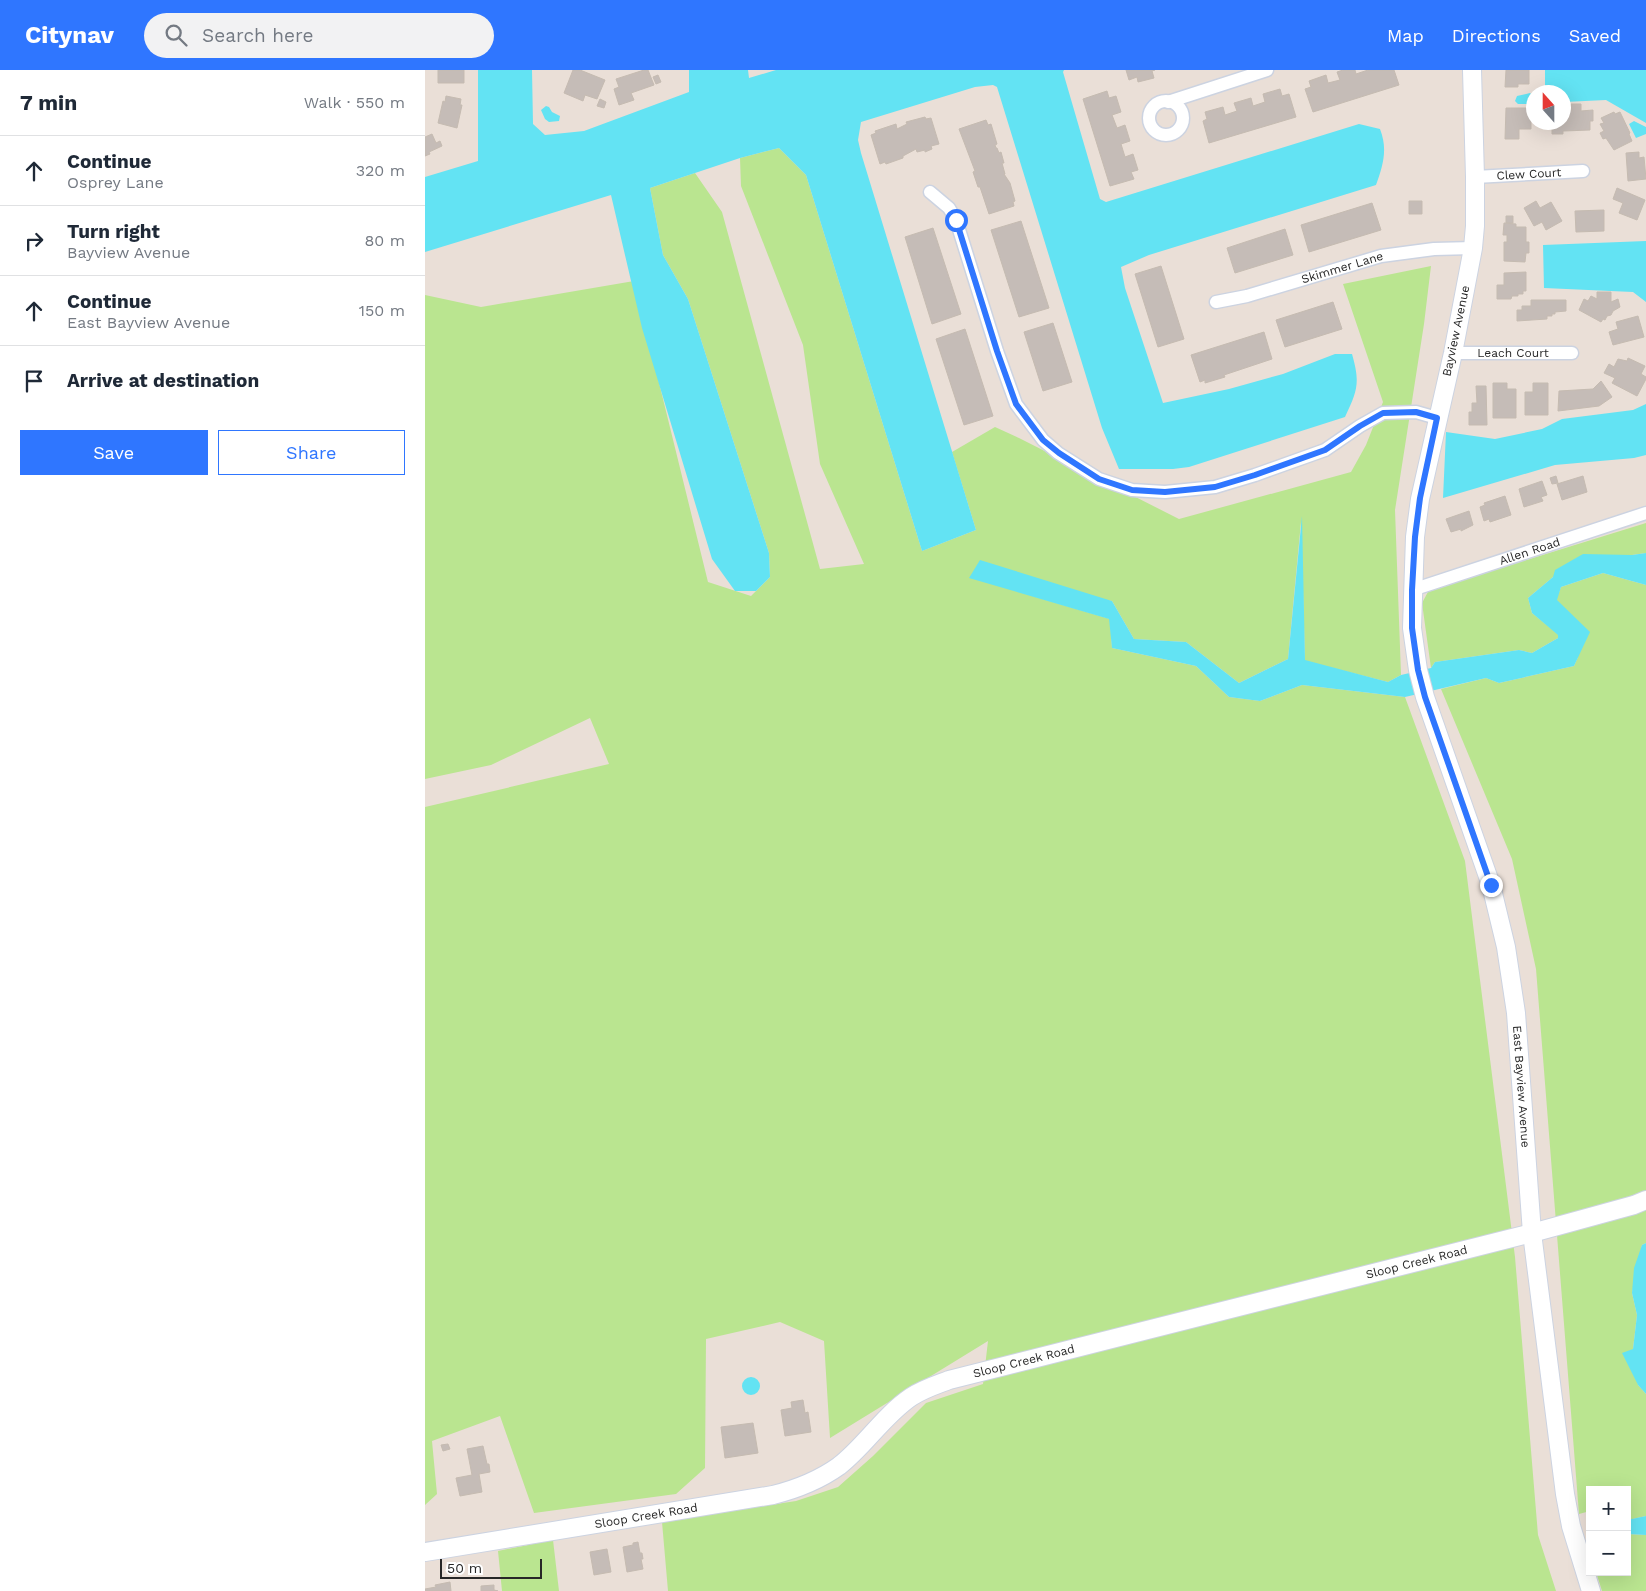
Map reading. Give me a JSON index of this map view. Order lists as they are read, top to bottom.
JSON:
{
  "streets": {
    "main road": ["Bayview Avenue", "East Bayview Avenue", "Sloop Creek Road"],
    "street": [
      "Clew Court",
      "Skimmer Lane",
      "Leach Court",
      "Allen Road"
    ]
  },
  "crossings": [
    ["Clew Court", "Bayview Avenue"],
    ["Skimmer Lane", "Bayview Avenue"],
    ["Bayview Avenue", "Leach Court"],
    ["Bayview Avenue", "Allen Road"],
    ["Bayview Avenue", "East Bayview Avenue"],
    ["Allen Road", "East Bayview Avenue"],
    ["East Bayview Avenue", "Sloop Creek Road"]
  ],
  "scale_bar": "50 m",
  "north": "top",
  "page": {
    "header": "Citynav",
    "search": "Search here",
    "nav": ["Map", "Directions", "Saved"],
    "heading": ["7 min", "Walk · 550 m"],
    "list": [
      ["Continue", "Osprey Lane", "320 m"],
      ["Turn right", "Bayview Avenue", "80 m"],
      ["Continue", "East Bayview Avenue", "150 m"],
      "Arrive at destination"
    ],
    "buttons": ["Save", "Share"],
    "map_buttons": ["+", "−"],
    "scale": "50 m"
  }
}
